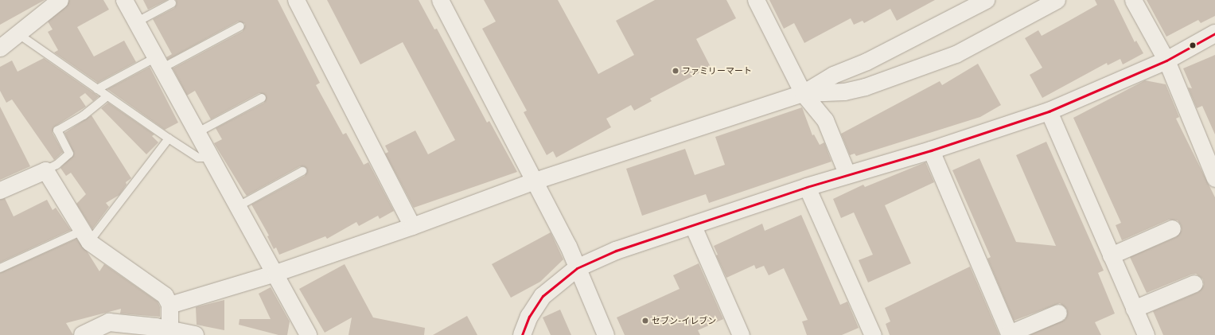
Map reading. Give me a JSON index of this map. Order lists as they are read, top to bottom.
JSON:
{
  "places": ["ファミリーマート", "セブン-イレブン"]
}
